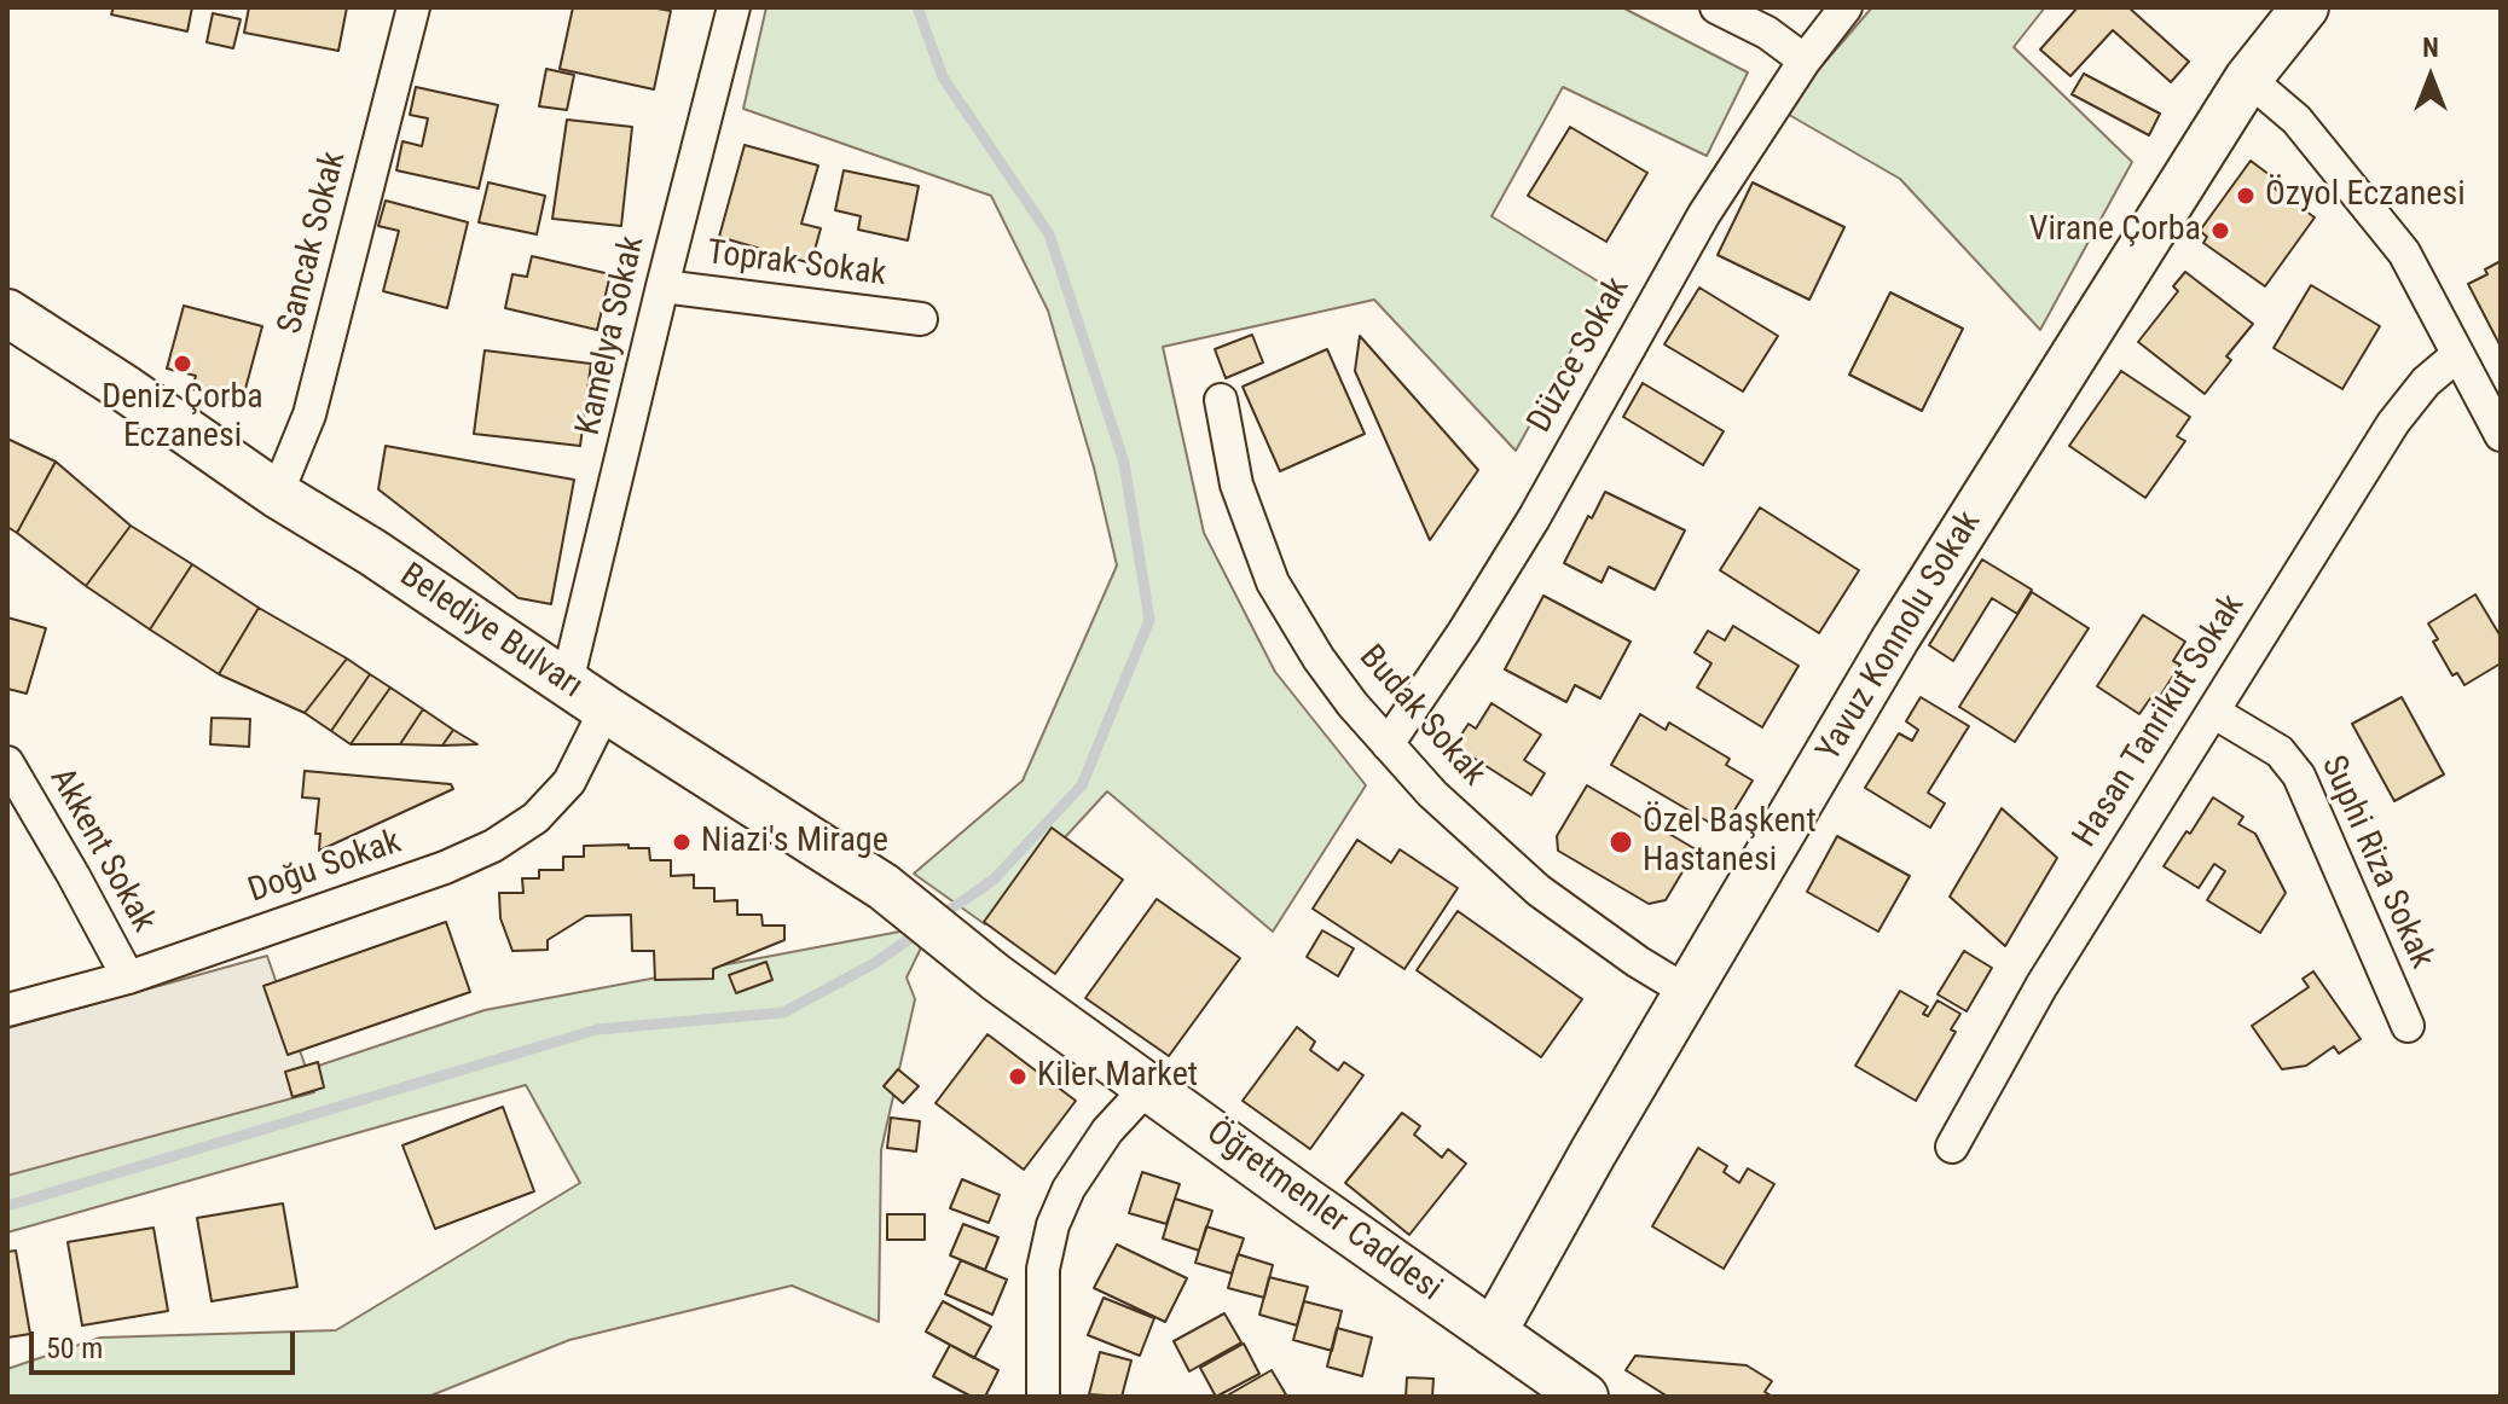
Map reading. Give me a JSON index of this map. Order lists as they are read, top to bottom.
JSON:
{
  "streets": {
    "main road": ["Belediye Bulvarı", "Yavuz Konnolu Sokak", "Öğretmenler Caddesi"],
    "street": [
      "Sancak Sokak",
      "Toprak Sokak",
      "Kamelya Sokak",
      "Düzce Sokak",
      "Budak Sokak",
      "Hasan Tanrikut Sokak",
      "Akkent Sokak",
      "Suphi Riza Sokak",
      "Doğu Sokak"
    ]
  },
  "crossings": [
    ["Sancak Sokak", "Belediye Bulvarı"],
    ["Toprak Sokak", "Kamelya Sokak"],
    ["Kamelya Sokak", "Belediye Bulvarı"],
    ["Düzce Sokak", "Budak Sokak"],
    ["Belediye Bulvarı", "Doğu Sokak"],
    ["Belediye Bulvarı", "Öğretmenler Caddesi"],
    ["Yavuz Konnolu Sokak", "Budak Sokak"],
    ["Yavuz Konnolu Sokak", "Öğretmenler Caddesi"],
    ["Hasan Tanrikut Sokak", "Suphi Riza Sokak"],
    ["Akkent Sokak", "Doğu Sokak"]
  ],
  "places": [
    "Özyol Eczanesi",
    "Virane Çorba",
    "Deniz Çorba Eczanesi",
    "Niazi's Mirage",
    "Özel Başkent Hastanesi",
    "Kiler Market"
  ],
  "scale_bar": "50 m",
  "north": "top"
}
